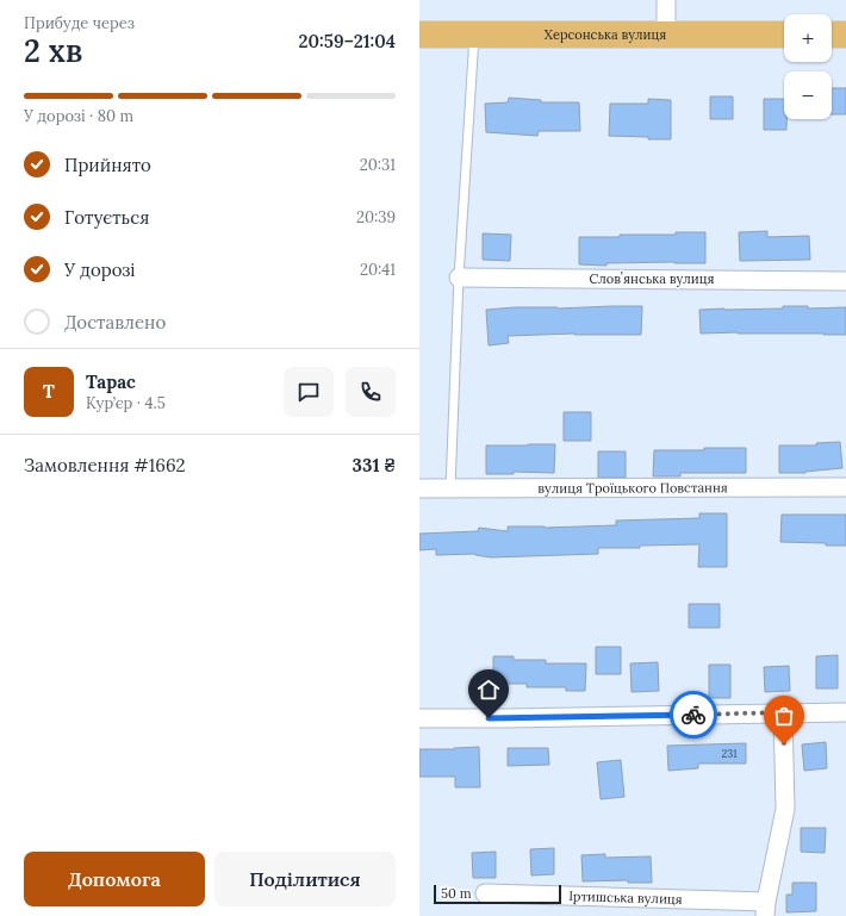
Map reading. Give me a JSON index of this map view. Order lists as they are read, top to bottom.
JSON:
{
  "streets": {
    "main road": ["Херсонська вулиця"],
    "street": ["Словʼянська вулиця", "вулиця Троїцького Повстання", "Іртишська вулиця"]
  },
  "house_numbers": ["231"],
  "scale_bar": "50 m",
  "page": {
    "heading": ["2 хв", "Прибуде через", "20:59–21:04"],
    "panel": [
      "Тарас",
      "Кур’єр · 4.5",
      "Замовлення #1662",
      "331 ₴"
    ],
    "map_buttons": ["+", "−"],
    "bar": "У дорозі · 80 m",
    "list": [
      ["Прийнято", "20:31"],
      ["Готується", "20:39"],
      ["У дорозі", "20:41"],
      "Доставлено"
    ],
    "round": "Т",
    "buttons": ["Допомога", "Поділитися"],
    "scale": "50 m"
  }
}
